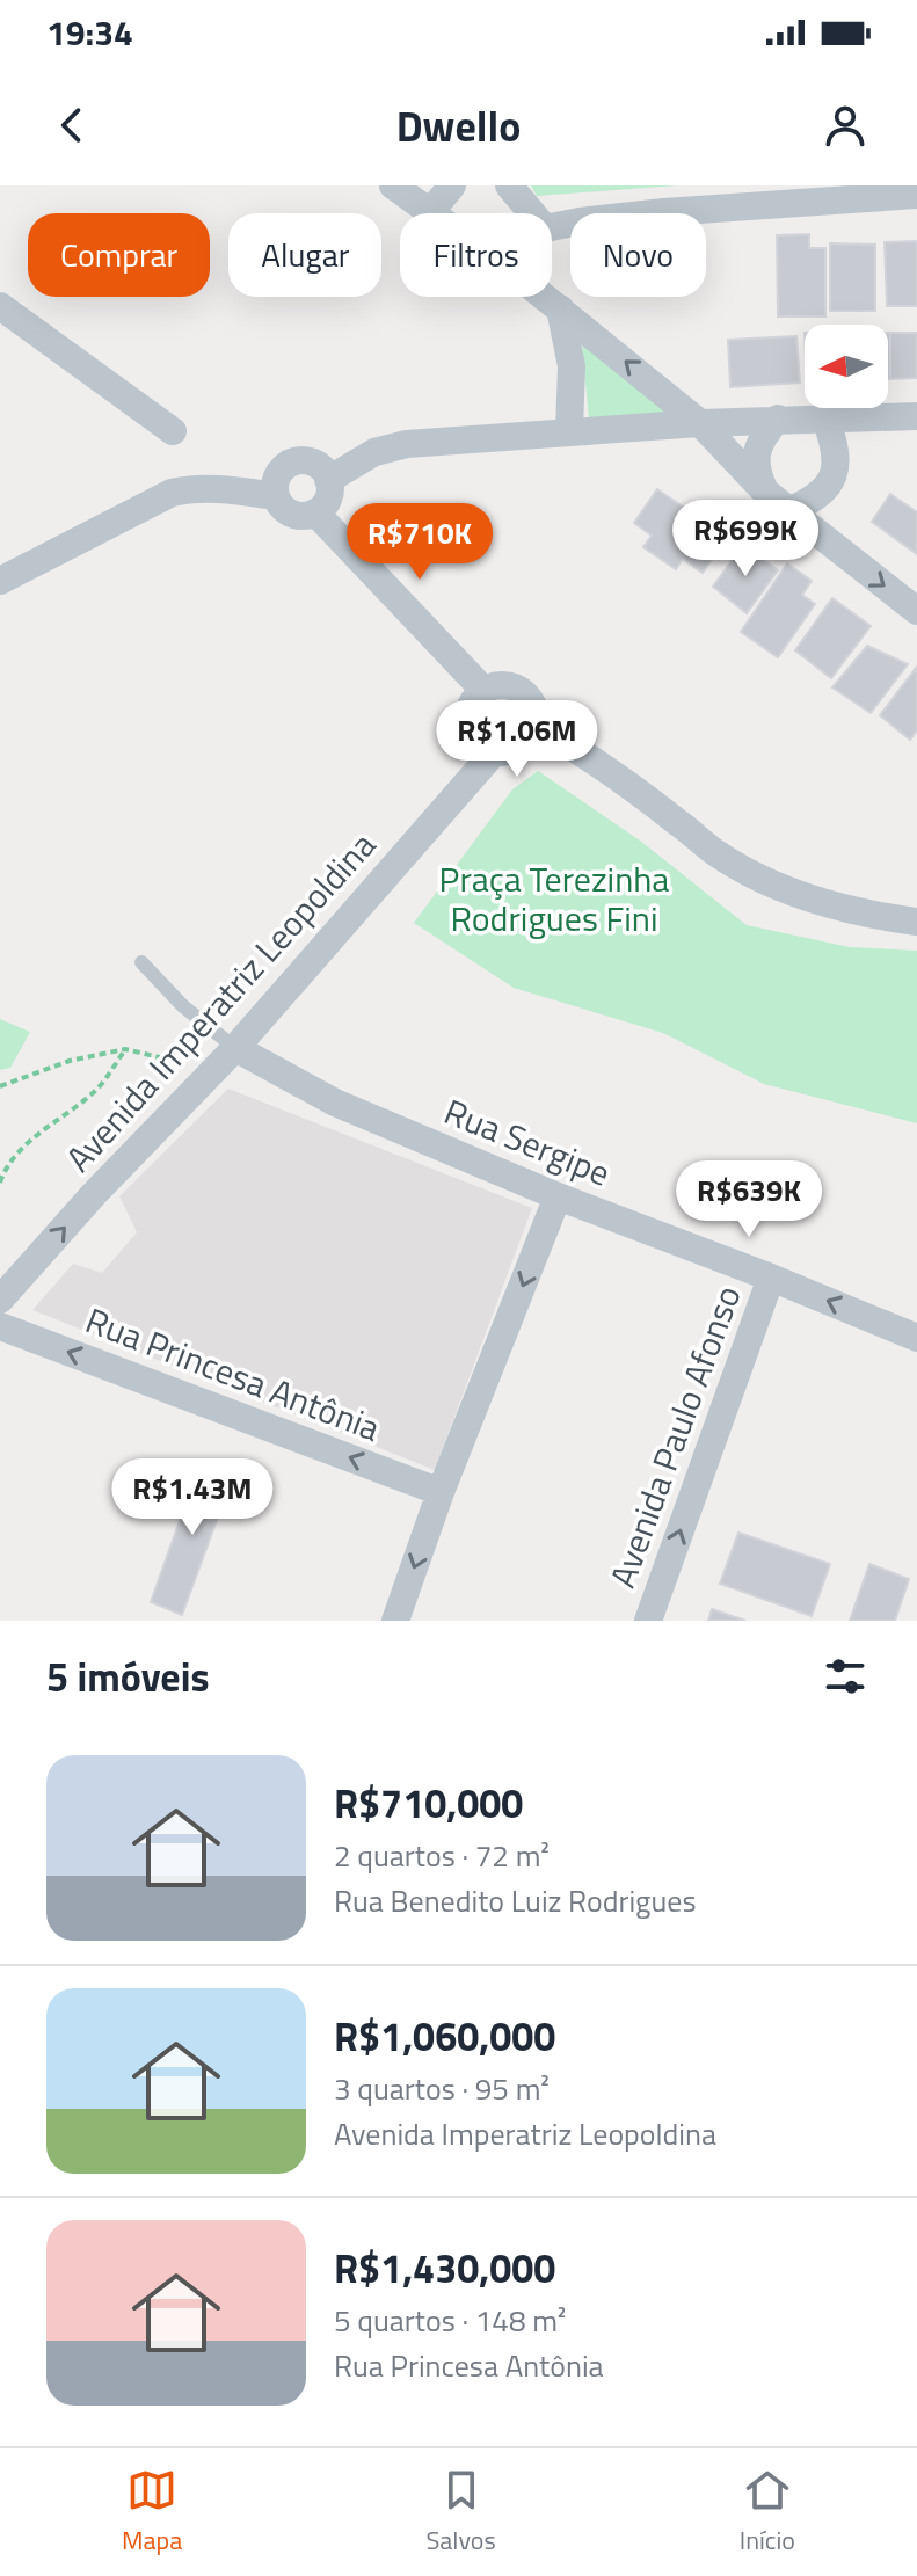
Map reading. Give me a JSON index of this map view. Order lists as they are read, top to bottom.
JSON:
{
  "streets": {
    "street": [
      "Avenida Imperatriz Leopoldina",
      "Rua Sergipe",
      "Rua Princesa Antônia",
      "Avenida Paulo Afonso"
    ]
  },
  "crossings": [
    ["Avenida Imperatriz Leopoldina", "Rua Sergipe"],
    ["Rua Sergipe", "Avenida Paulo Afonso"]
  ],
  "one_way": ["Avenida Imperatriz Leopoldina", "Rua Princesa Antônia"],
  "parks": ["Praça Terezinha Rodrigues Fini"],
  "north": "left",
  "page": {
    "status": "19:34",
    "header": "Dwello",
    "chip": [
      "Comprar",
      "Alugar",
      "Filtros",
      "Novo"
    ],
    "price": [
      "R$699K",
      "R$710K",
      "R$1.06M",
      "R$639K",
      "R$1.43M"
    ],
    "heading": "5 imóveis",
    "list": [
      {
        "name": "R$710,000",
        "note": "2 quartos · 72 m² · Rua Benedito Luiz Rodrigues"
      },
      {
        "name": "R$1,060,000",
        "note": "3 quartos · 95 m² · Avenida Imperatriz Leopoldina"
      },
      {
        "name": "R$1,430,000",
        "note": "5 quartos · 148 m² · Rua Princesa Antônia"
      }
    ],
    "tabs": ["Mapa", "Salvos", "Início"]
  }
}
